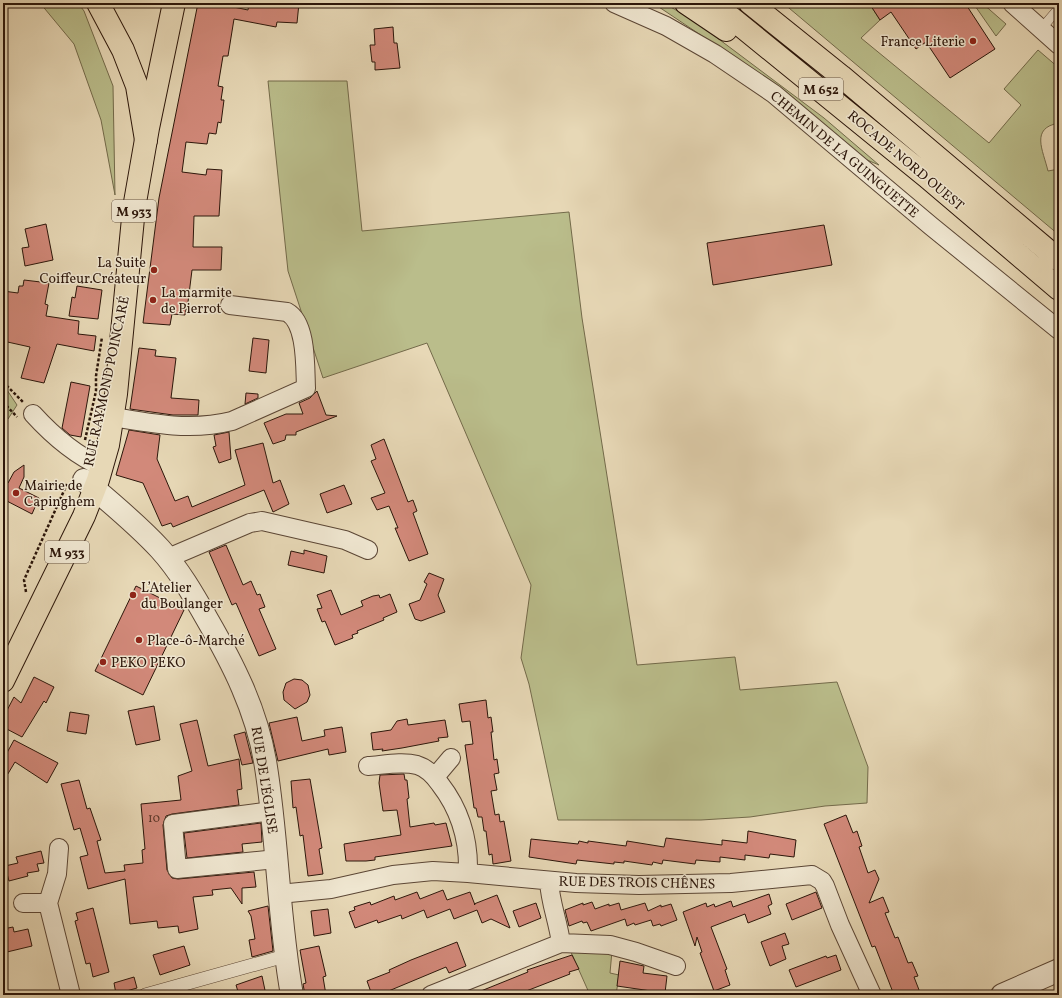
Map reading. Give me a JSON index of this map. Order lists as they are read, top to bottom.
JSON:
{
  "streets": {
    "main road": [
      "M 652",
      "ROCADE NORD OUEST",
      "M 933",
      "RUE RAYMOND POINCARÉ"
    ],
    "street": ["CHEMIN DE LA GUINGUETTE", "RUE DE L'ÉGLISE", "RUE DES TROIS CHÊNES"]
  },
  "crossings": [
    ["RUE RAYMOND POINCARÉ", "RUE DE L'ÉGLISE"],
    ["RUE DE L'ÉGLISE", "RUE DES TROIS CHÊNES"]
  ],
  "places": [
    "France Literie",
    "La Suite Coiffeur.Créateur",
    "La marmite de Pierrot",
    "Mairie de Capinghem",
    "L’Atelier du Boulanger",
    "Place-ô-Marché",
    "PEKO PEKO"
  ],
  "house_numbers": ["10"]
}
